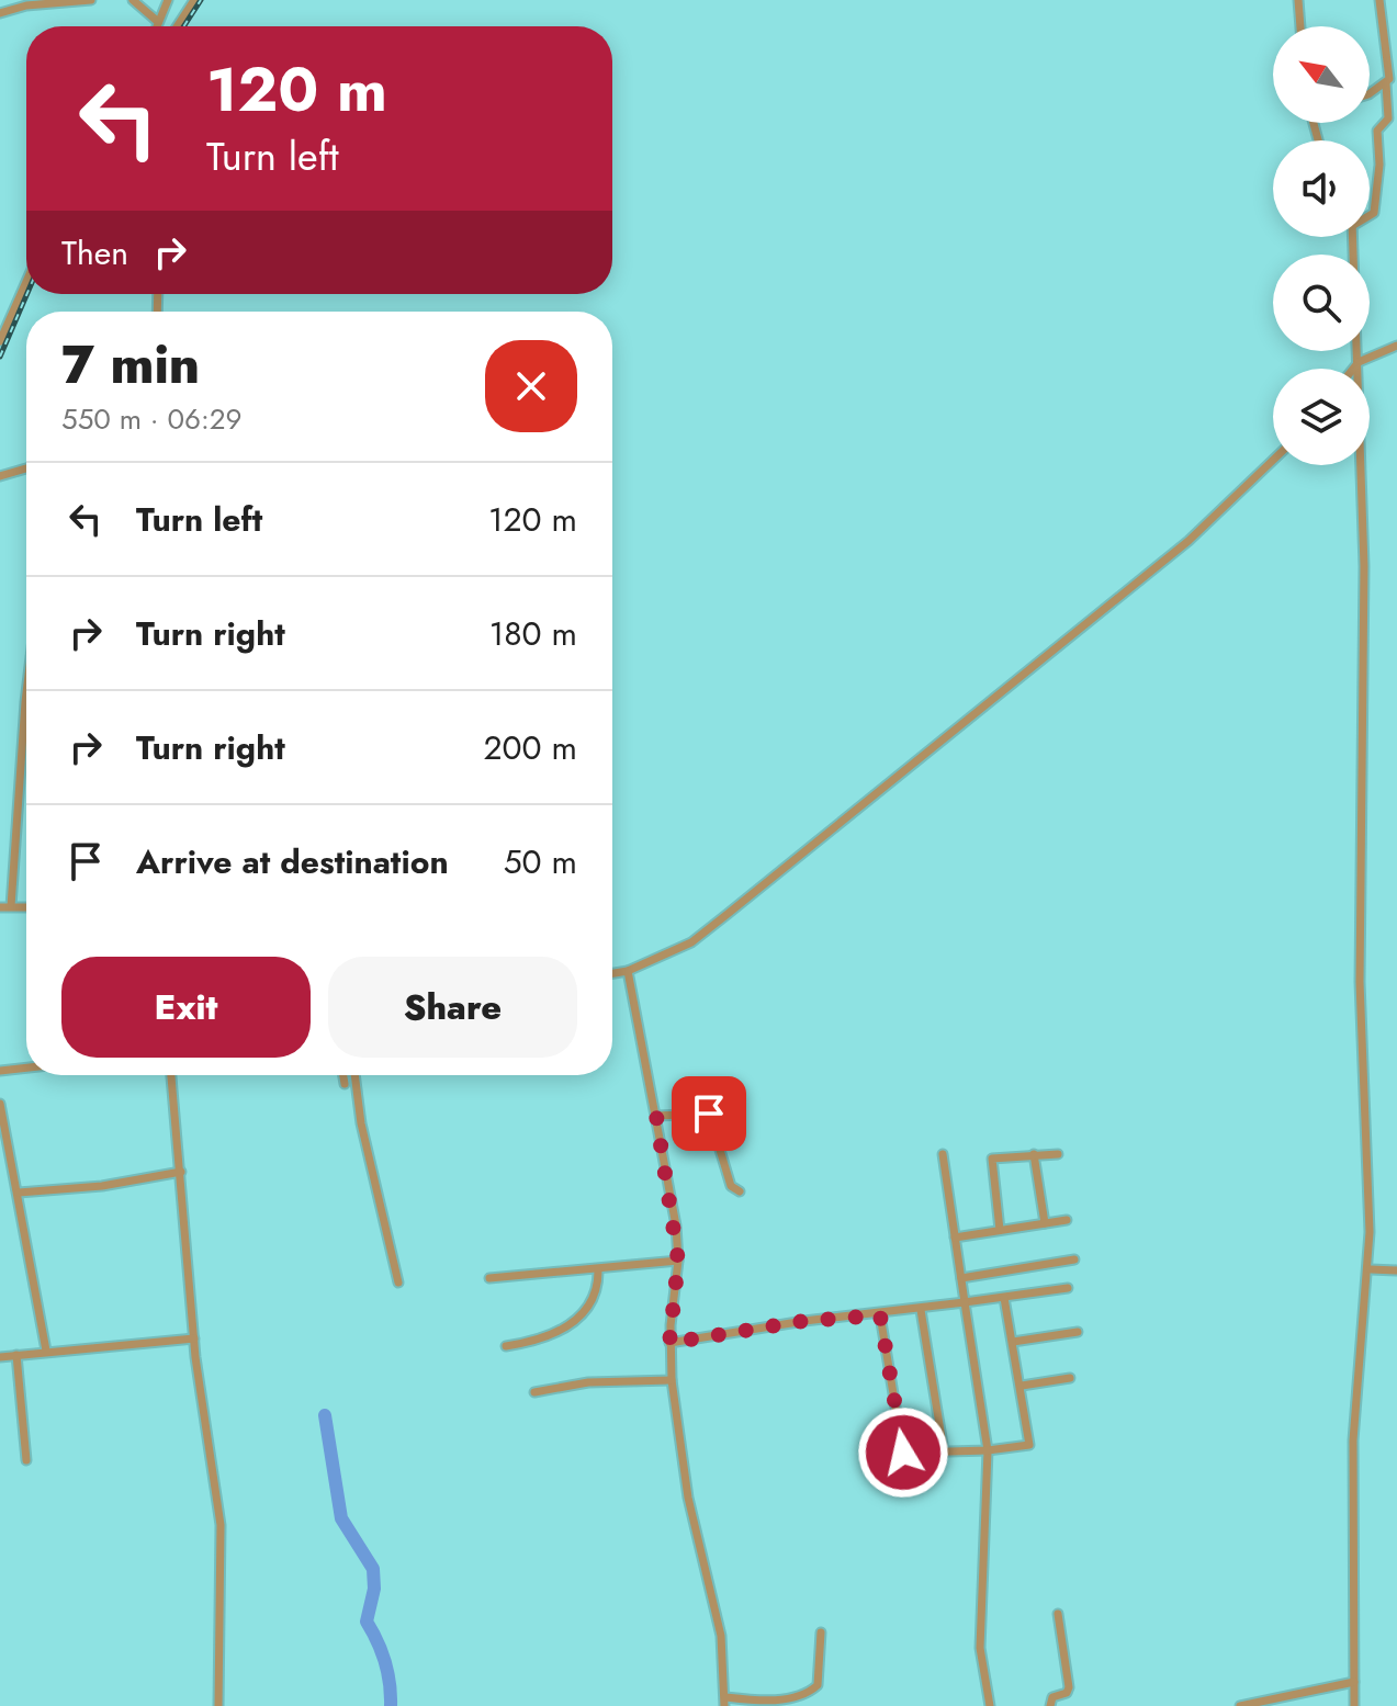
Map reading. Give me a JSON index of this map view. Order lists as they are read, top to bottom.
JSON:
{
  "north": "top left",
  "page": {
    "turn": ["120 m", "Turn left"],
    "then": "Then",
    "heading": ["7 min", "550 m · 06:29"],
    "list": [
      {
        "name": "Turn left",
        "value": "120 m"
      },
      {
        "name": "Turn right",
        "value": "180 m"
      },
      {
        "name": "Turn right",
        "value": "200 m"
      },
      {
        "name": "Arrive at destination",
        "value": "50 m"
      }
    ],
    "buttons": ["Exit", "Share"]
  }
}
